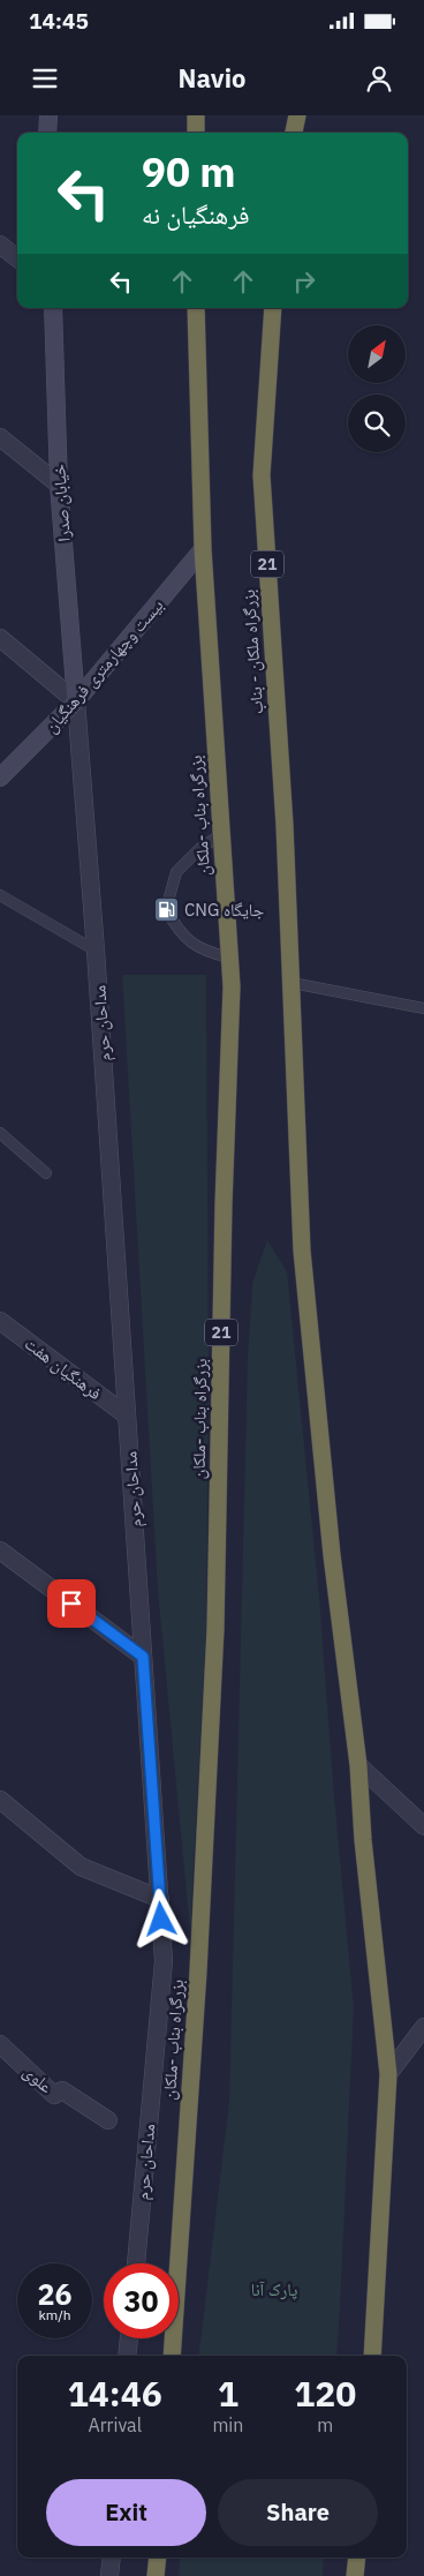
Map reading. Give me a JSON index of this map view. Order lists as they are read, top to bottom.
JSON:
{
  "streets": {
    "highway": ["21", "بزرگراه ملکان - بناب", "بزرگراه بناب -ملکان"],
    "street": [
      "خیابان صدرا",
      "بیست وچهارمتری فرهنگیان",
      "مداحان حرم",
      "فرهنگیان هفت",
      "علوی"
    ]
  },
  "crossings": [
    ["خیابان صدرا", "بیست وچهارمتری فرهنگیان"],
    ["خیابان صدرا", "مداحان حرم"],
    ["21", "بزرگراه ملکان - بناب"],
    ["بیست وچهارمتری فرهنگیان", "بزرگراه بناب -ملکان"],
    ["بیست وچهارمتری فرهنگیان", "مداحان حرم"],
    ["مداحان حرم", "فرهنگیان هفت"]
  ],
  "parks": ["پارک آنا"],
  "places": {
    "fuel station": ["CNG جایگاه"]
  },
  "north": "top right",
  "page": {
    "status": "14:45",
    "header": "Navio",
    "turn": ["90 m", "فرهنگیان نه"],
    "speed": "26 km/h",
    "limit": "30",
    "eta": [
      "14:46",
      "Arrival",
      "1",
      "min",
      "120",
      "m"
    ],
    "buttons": ["Exit", "Share"]
  }
}
